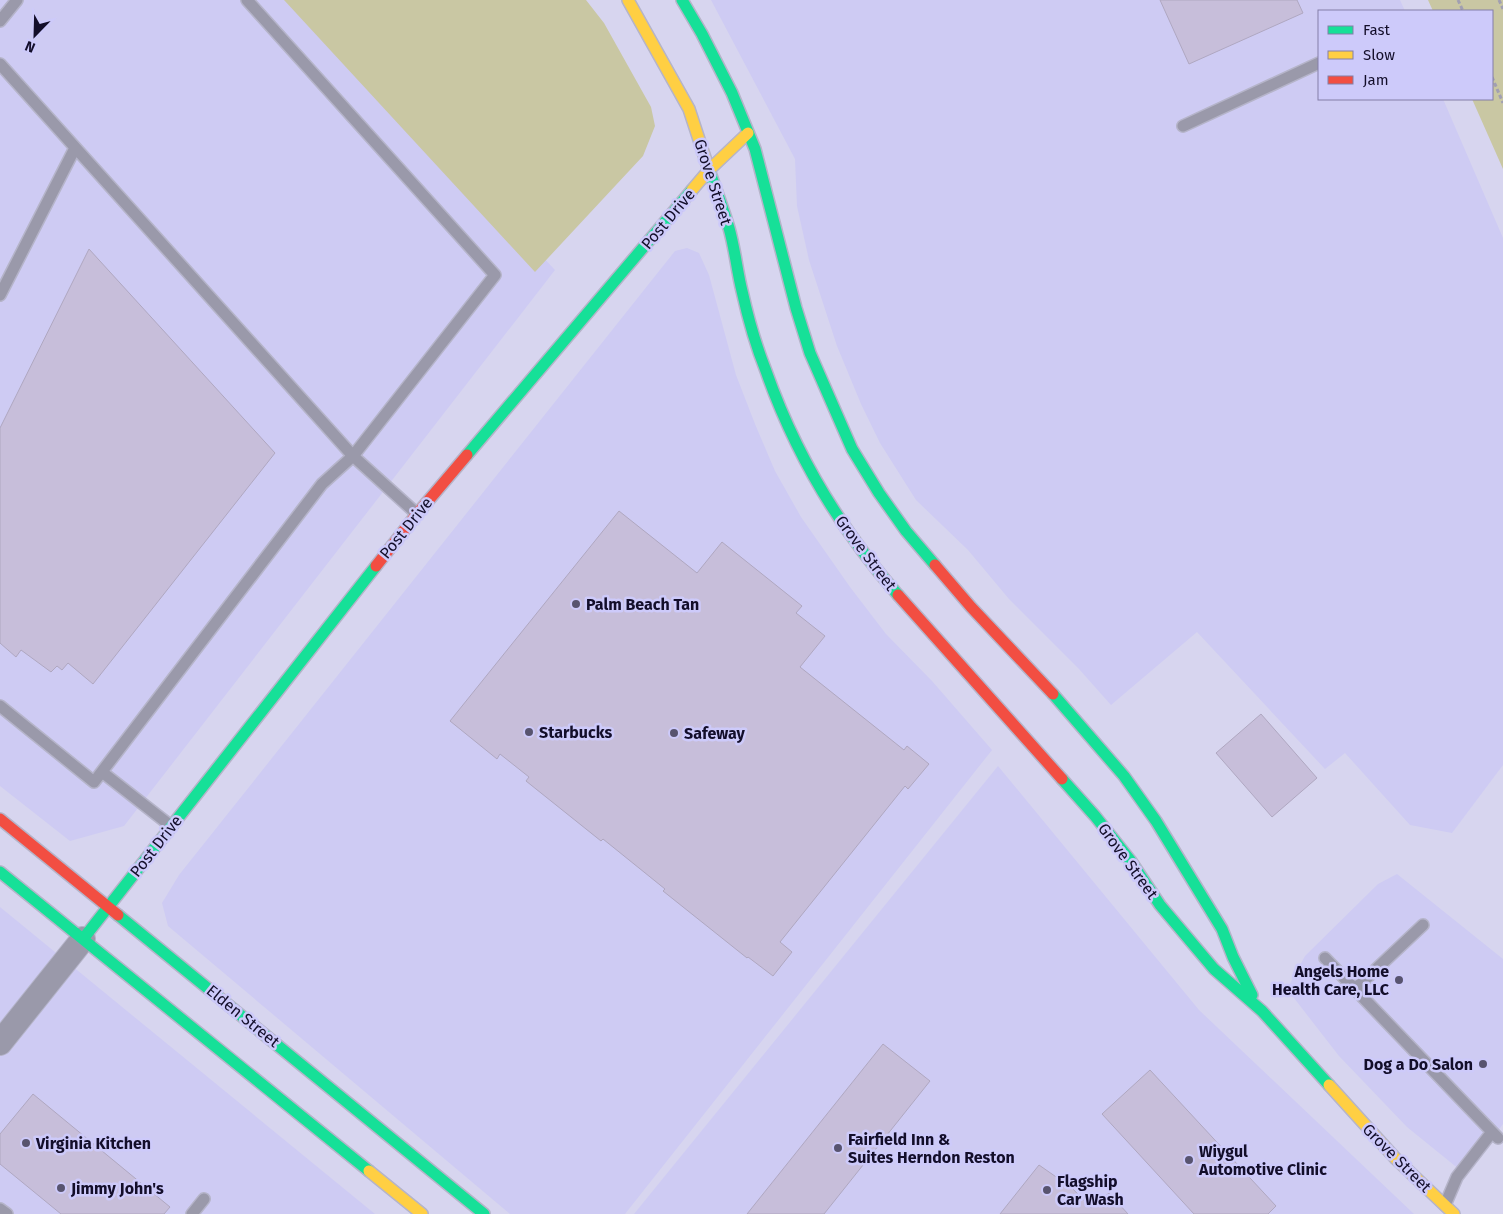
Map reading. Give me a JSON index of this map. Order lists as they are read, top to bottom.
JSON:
{
  "streets": {
    "street": ["Grove Street", "Post Drive", "Elden Street"]
  },
  "crossings": [
    ["Grove Street", "Post Drive"],
    ["Post Drive", "Elden Street"]
  ],
  "places": [
    "Palm Beach Tan",
    "Starbucks",
    "Safeway",
    "Angels Home Health Care, LLC",
    "Dog a Do Salon",
    "Virginia Kitchen",
    "Fairfield Inn & Suites Herndon Reston",
    "Wiygul Automotive Clinic",
    "Jimmy John's",
    "Flagship Car Wash"
  ],
  "legend": ["Fast", "Slow", "Jam"],
  "north": "bottom left"
}
